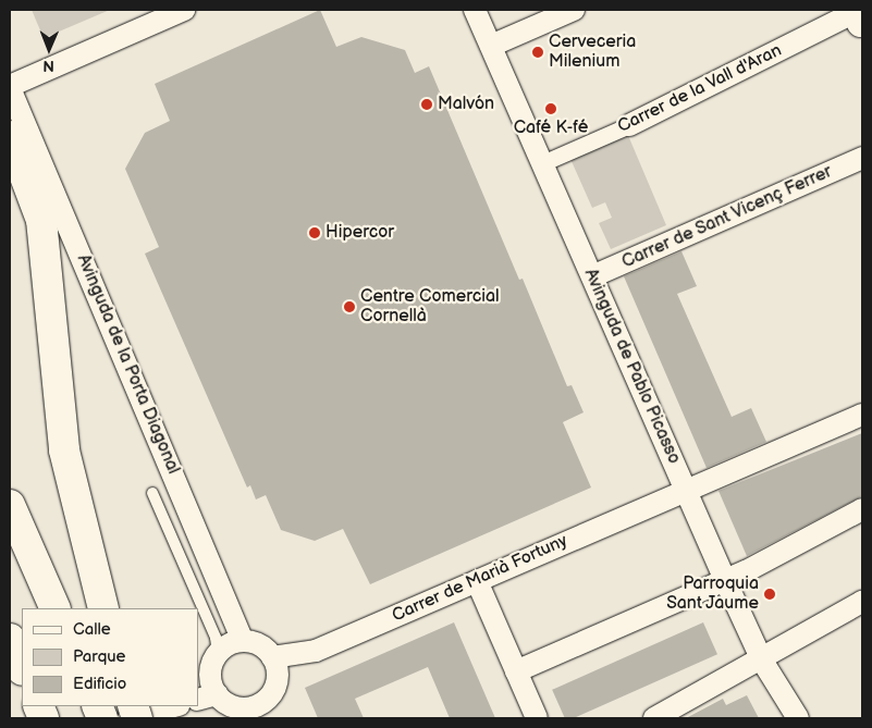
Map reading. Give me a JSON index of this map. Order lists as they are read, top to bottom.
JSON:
{
  "streets": {
    "street": [
      "Carrer de la Vall d'Aran",
      "Carrer de Sant Vicenç Ferrer",
      "Avinguda de la Porta Diagonal",
      "Avinguda de Pablo Picasso",
      "Carrer de Marià Fortuny"
    ]
  },
  "crossings": [
    ["Carrer de la Vall d'Aran", "Avinguda de Pablo Picasso"],
    ["Carrer de Sant Vicenç Ferrer", "Avinguda de Pablo Picasso"],
    ["Avinguda de la Porta Diagonal", "Carrer de Marià Fortuny"],
    ["Avinguda de Pablo Picasso", "Carrer de Marià Fortuny"]
  ],
  "places": [
    "Cerveceria Milenium",
    "Malvón",
    "Café K-fé",
    "Hipercor",
    "Centre Comercial Cornellà",
    "Parroquia Sant Jaume"
  ],
  "legend": ["Calle", "Parque", "Edificio"],
  "north": "bottom"
}
